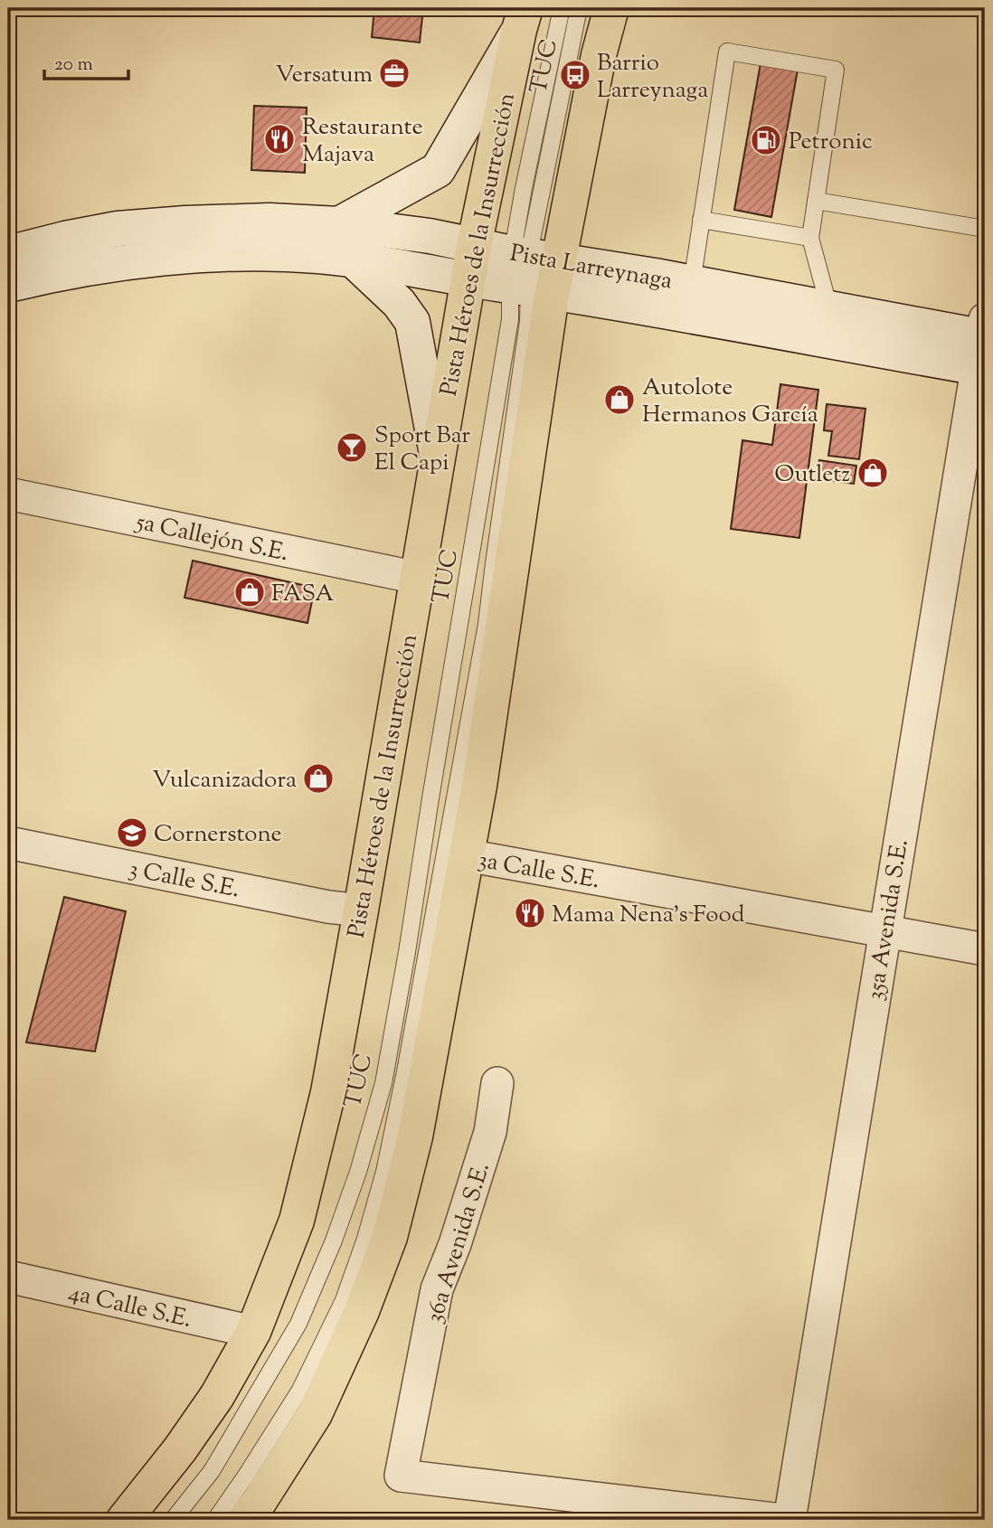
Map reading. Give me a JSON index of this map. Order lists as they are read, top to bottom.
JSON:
{
  "streets": {
    "main road": ["Pista Héroes de la Insurrección", "Pista Larreynaga"],
    "street": [
      "5a Callejón S.E.",
      "3a Calle S.E.",
      "3 Calle S.E.",
      "35a Avenida S.E.",
      "36a Avenida S.E.",
      "4a Calle S.E."
    ],
    "lane": ["TUC"]
  },
  "crossings": [
    ["TUC", "Pista Larreynaga"],
    ["Pista Héroes de la Insurrección", "Pista Larreynaga"],
    ["Pista Héroes de la Insurrección", "5a Callejón S.E."],
    ["Pista Héroes de la Insurrección", "3 Calle S.E."],
    ["Pista Héroes de la Insurrección", "4a Calle S.E."],
    ["Pista Larreynaga", "35a Avenida S.E."],
    ["3a Calle S.E.", "35a Avenida S.E."]
  ],
  "places": {
    "office": ["Versatum"],
    "bus stop": ["Barrio Larreynaga"],
    "restaurant": ["Restaurante Majava", "Mama Nena's Food"],
    "fuel station": ["Petronic"],
    "shop": [
      "Autolote Hermanos García",
      "Outletz",
      "FASA",
      "Vulcanizadora"
    ],
    "bar": ["Sport Bar El Capi"],
    "school or university": ["Cornerstone"]
  },
  "scale_bar": "20 m"
}
